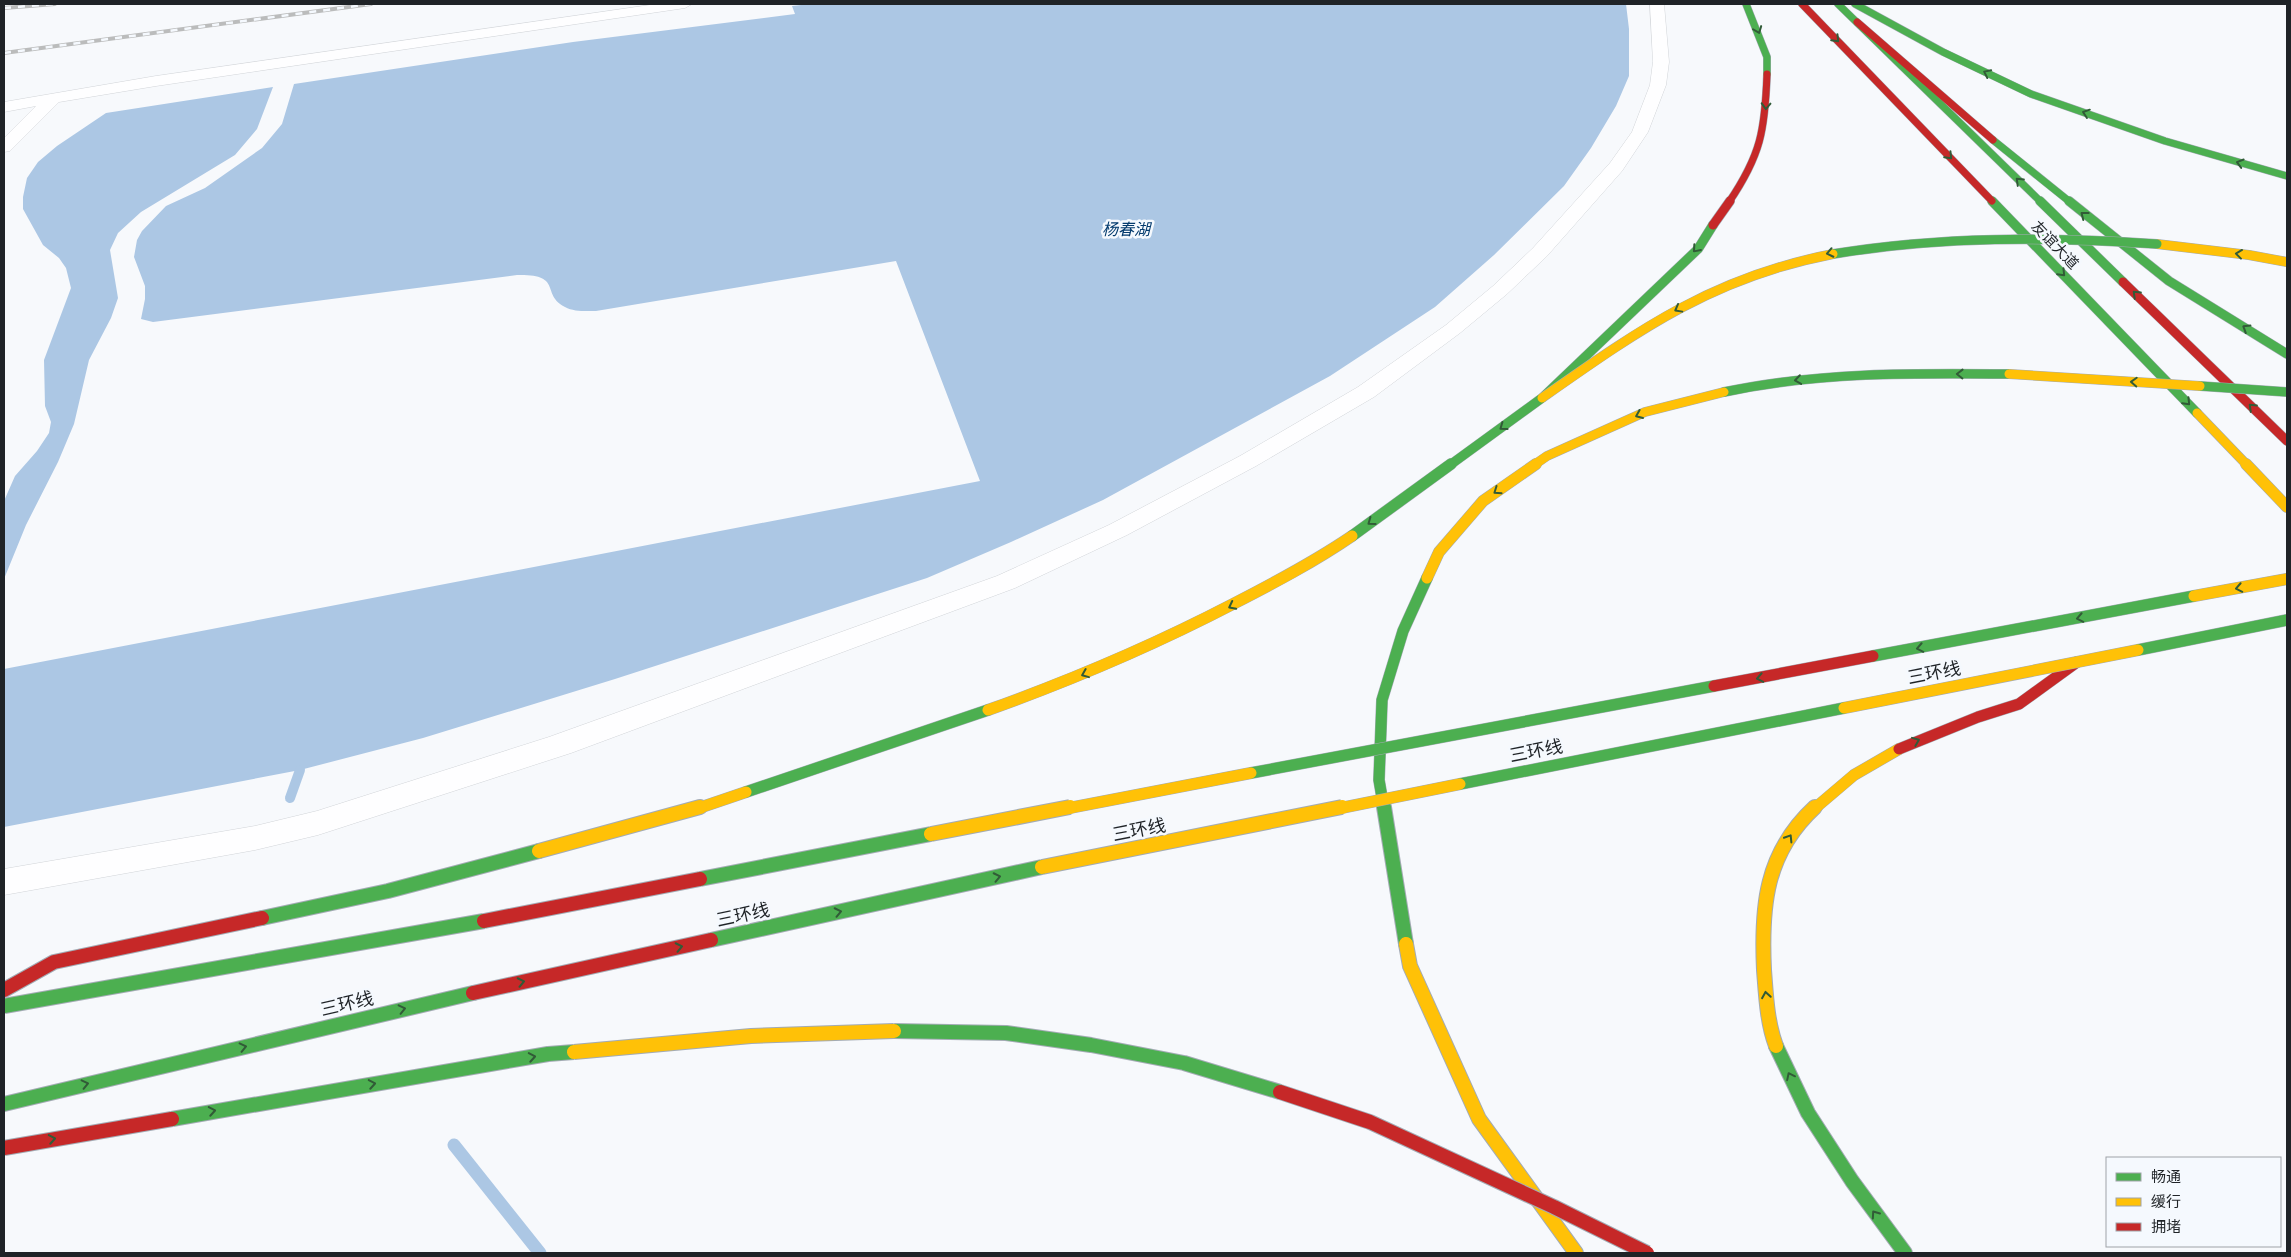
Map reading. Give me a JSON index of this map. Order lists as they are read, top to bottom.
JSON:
{
  "streets": {
    "main road": ["友谊大道", "三环线"]
  },
  "water": ["杨春湖"],
  "legend": ["畅通", "缓行", "拥堵"]
}
